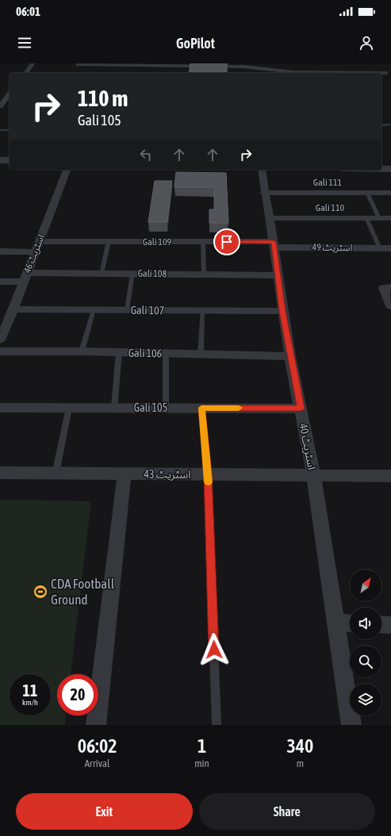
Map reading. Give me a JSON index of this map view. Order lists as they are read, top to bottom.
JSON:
{
  "streets": {
    "street": [
      "Gali 111",
      "Gali 110",
      "Gali 109",
      "اسٹریٹ 49",
      "اسٹریٹ 46",
      "Gali 108",
      "Gali 107",
      "Gali 106",
      "Gali 105",
      "اسٹریٹ 40",
      "اسٹریٹ 43"
    ]
  },
  "crossings": [
    ["Gali 111", "اسٹریٹ 40"],
    ["Gali 110", "اسٹریٹ 40"],
    ["Gali 109", "اسٹریٹ 49"],
    ["Gali 109", "اسٹریٹ 46"],
    ["Gali 109", "اسٹریٹ 40"],
    ["اسٹریٹ 49", "اسٹریٹ 40"],
    ["اسٹریٹ 46", "Gali 108"],
    ["اسٹریٹ 46", "Gali 107"],
    ["Gali 108", "اسٹریٹ 40"],
    ["Gali 107", "اسٹریٹ 40"],
    ["Gali 106", "اسٹریٹ 40"],
    ["Gali 105", "اسٹریٹ 40"],
    ["اسٹریٹ 40", "اسٹریٹ 43"]
  ],
  "places": {
    "sports": ["CDA Football Ground"]
  },
  "north": "top right",
  "page": {
    "status": "06:01",
    "header": "GoPilot",
    "turn": ["110 m", "Gali 105"],
    "speed": "11 km/h",
    "limit": "20",
    "eta": [
      "06:02",
      "Arrival",
      "1",
      "min",
      "340",
      "m"
    ],
    "buttons": ["Exit", "Share"]
  }
}
